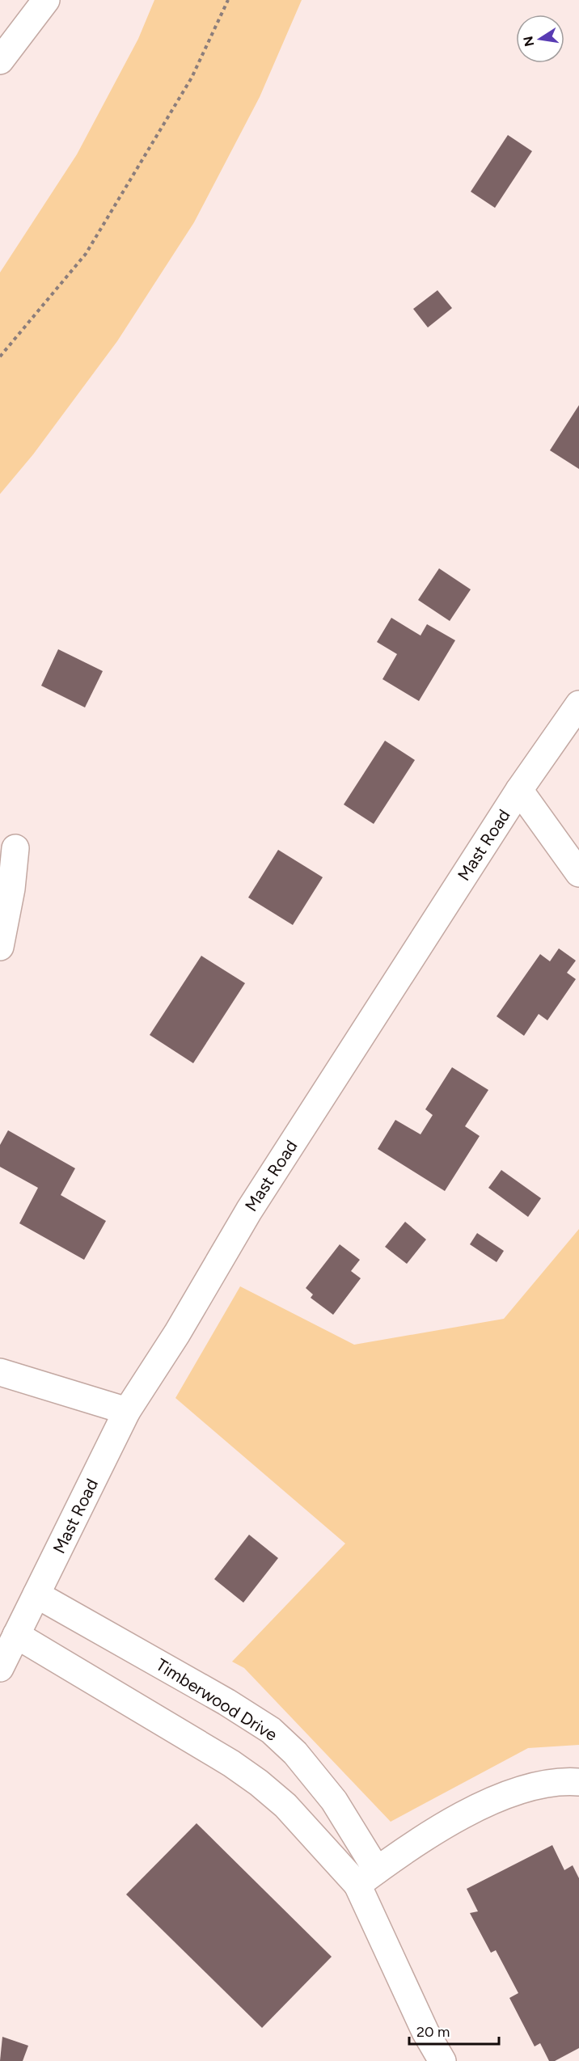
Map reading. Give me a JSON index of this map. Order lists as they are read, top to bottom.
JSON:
{
  "streets": {
    "street": ["Mast Road", "Timberwood Drive"]
  },
  "crossings": [
    ["Mast Road", "Timberwood Drive"]
  ],
  "scale_bar": "20 m",
  "north": "left"
}
